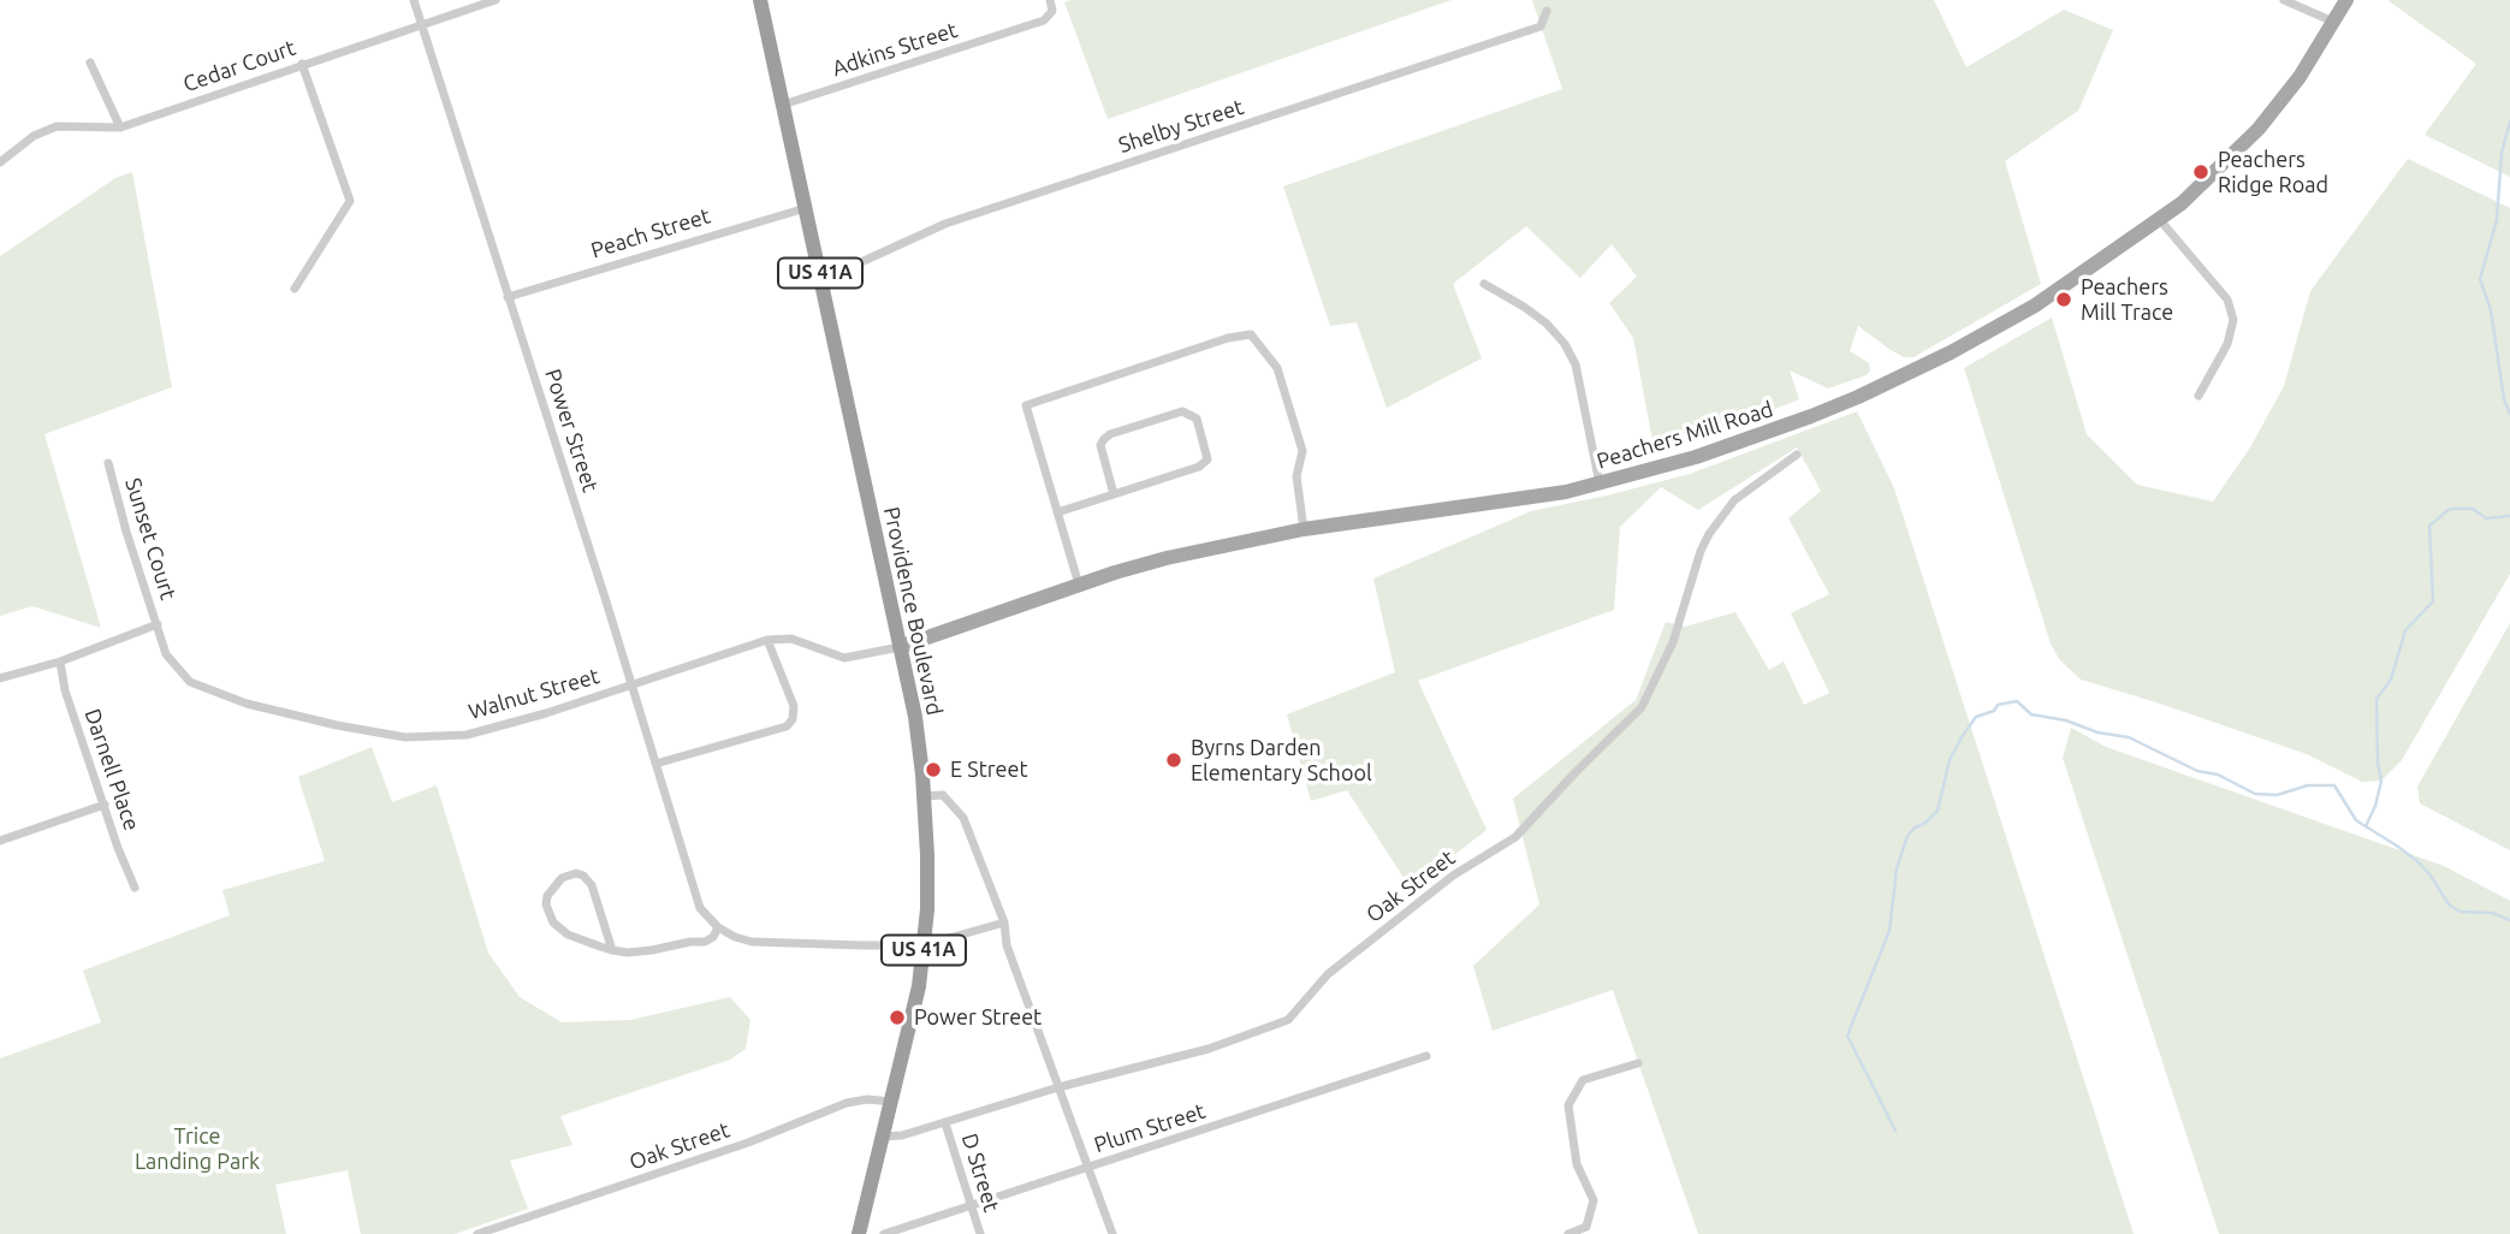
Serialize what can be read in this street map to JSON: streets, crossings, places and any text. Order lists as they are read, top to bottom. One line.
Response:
{"streets":{"highway":["US 41A","Providence Boulevard"],"main road":["Peachers Mill Road"],"street":["Adkins Street","Cedar Court","Shelby Street","Peach Street","Power Street","Sunset Court","Walnut Street","Darnell Place","Oak Street","Plum Street","D Street"]},"crossings":[["Adkins Street","Providence Boulevard"],["Cedar Court","Power Street"],["Shelby Street","Providence Boulevard"],["Peach Street","Power Street"],["Peach Street","Providence Boulevard"],["Power Street","Walnut Street"],["Peachers Mill Road","Providence Boulevard"],["Peachers Mill Road","Walnut Street"],["Sunset Court","Walnut Street"],["Providence Boulevard","Walnut Street"],["Providence Boulevard","Oak Street"],["Oak Street","D Street"],["Plum Street","D Street"]],"parks":["Trice Landing Park"],"places":["Peachers Ridge Road","Peachers Mill Trace","Byrns Darden Elementary School","E Street","Power Street"]}
